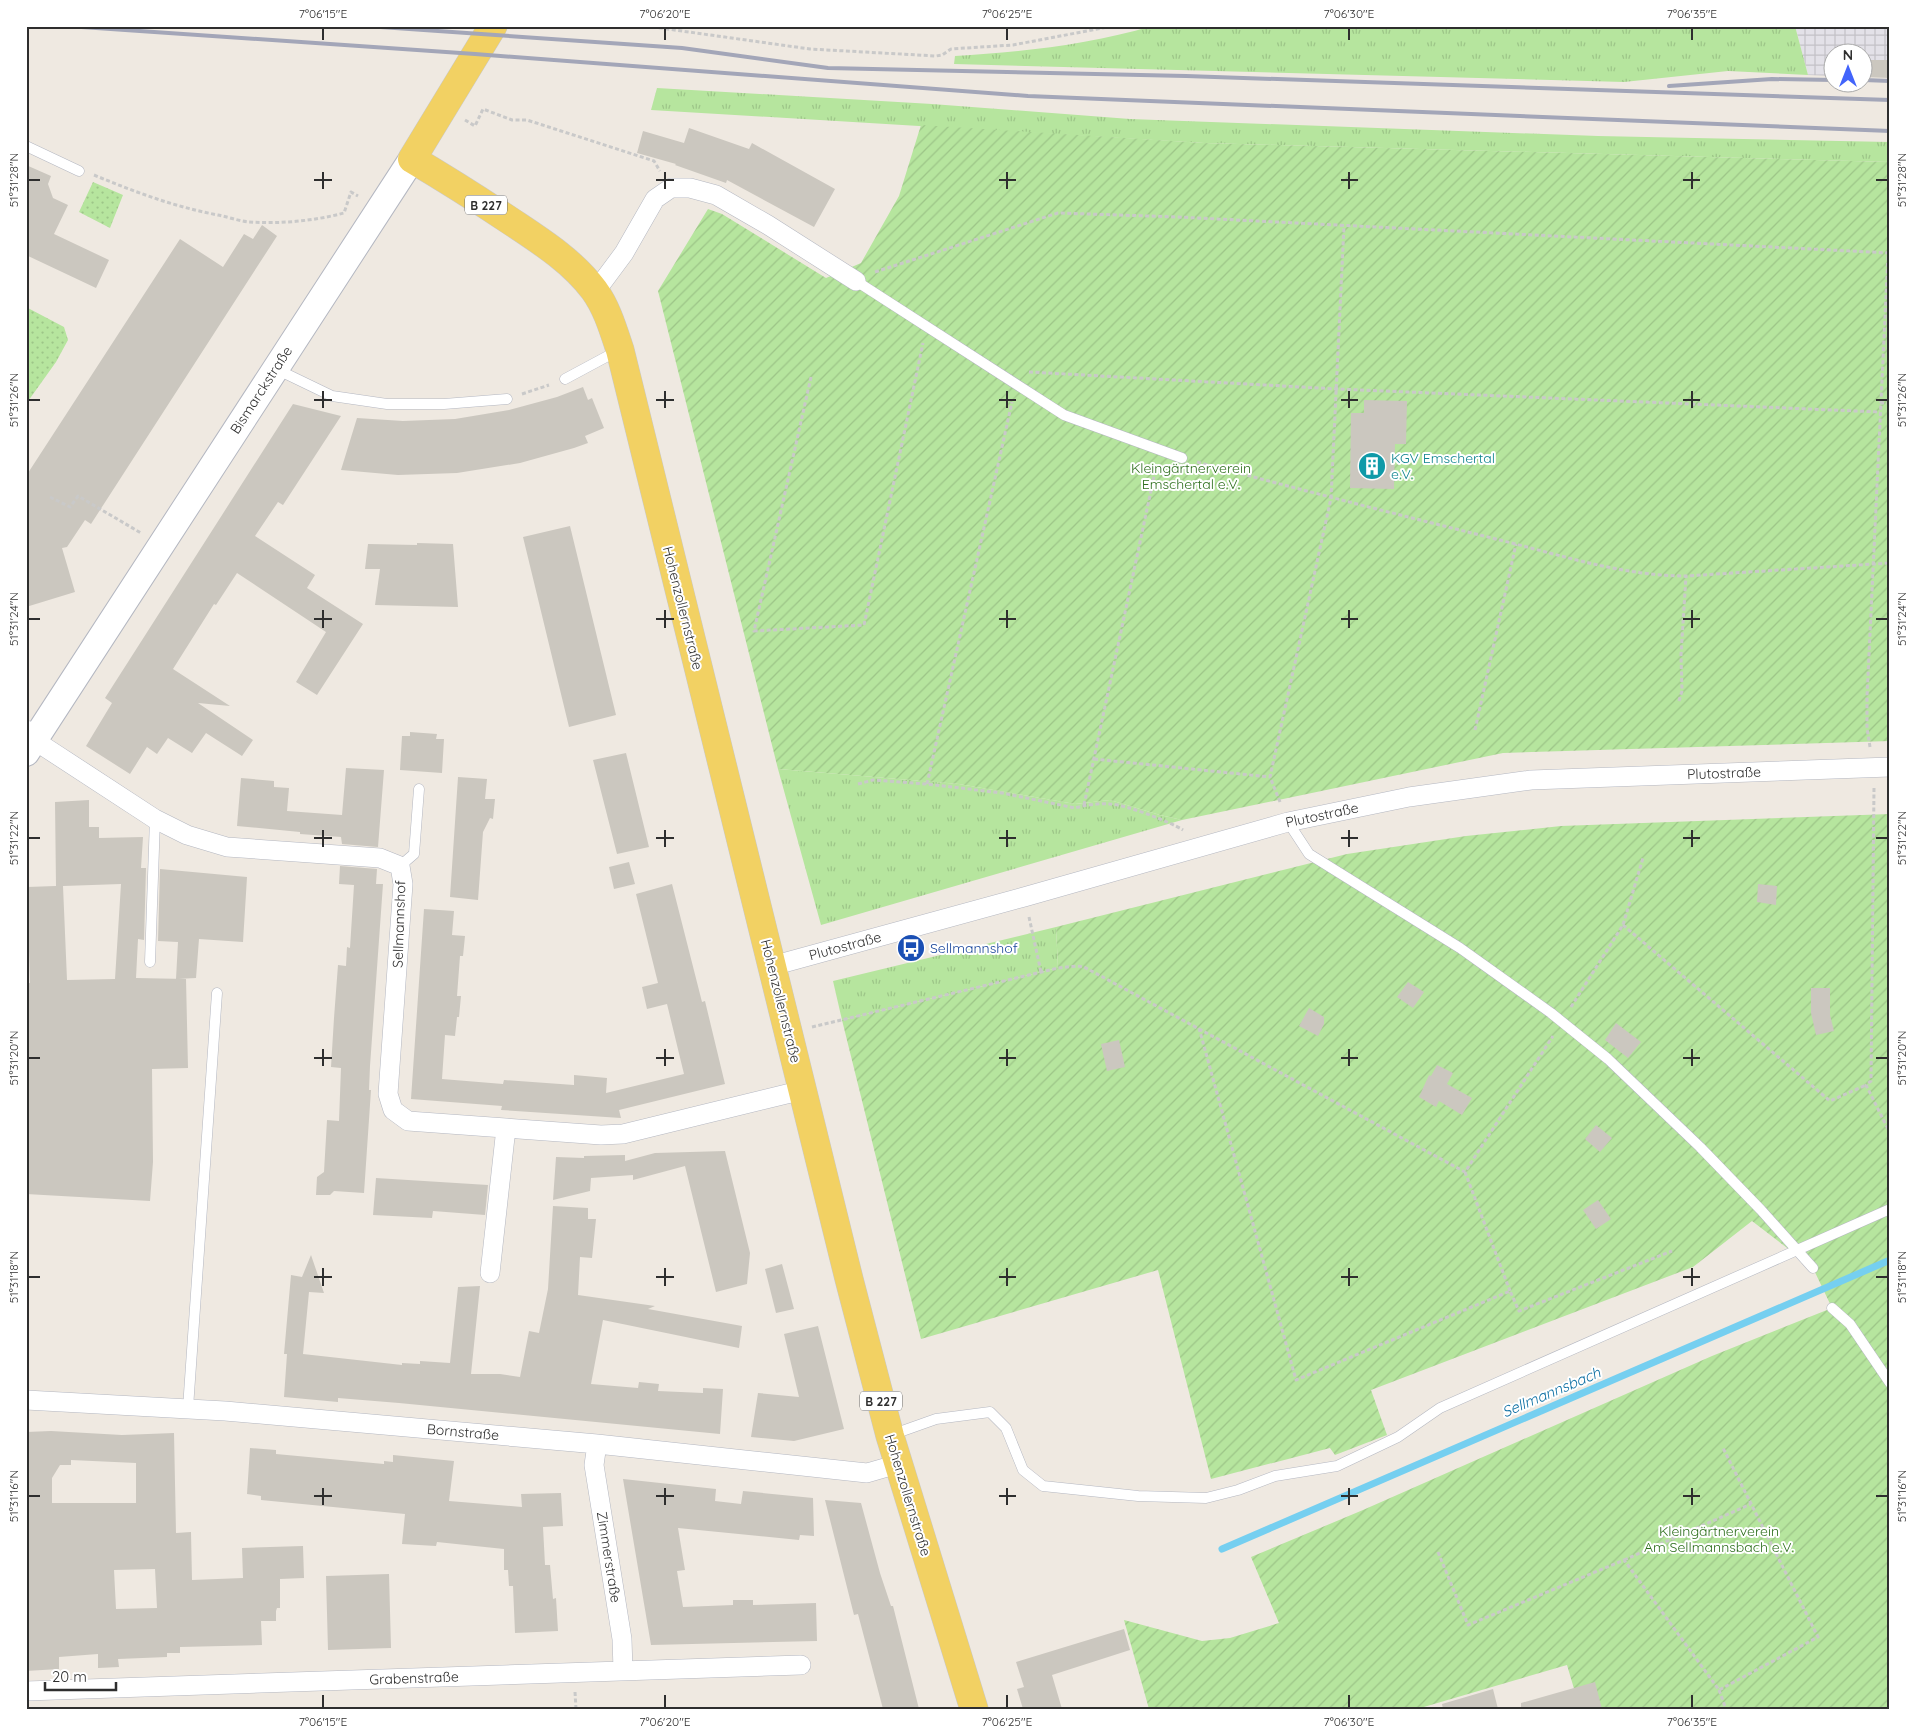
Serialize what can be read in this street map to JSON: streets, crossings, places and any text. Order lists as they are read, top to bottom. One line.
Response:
{"streets":{"main road":["B 227","Bismarckstraße","Hohenzollernstraße"],"street":["Plutostraße","Sellmannshof","Bornstraße","Zimmerstraße","Grabenstraße"]},"crossings":[["Bismarckstraße","Hohenzollernstraße"],["Bismarckstraße","Sellmannshof"],["Hohenzollernstraße","Plutostraße"],["Hohenzollernstraße","Sellmannshof"],["Hohenzollernstraße","Bornstraße"],["Bornstraße","Zimmerstraße"],["Zimmerstraße","Grabenstraße"]],"water":["Sellmannsbach"],"parks":["Kleingärtnerverein Emschertal e.V.","Kleingärtnerverein Am Sellmannsbach e.V."],"places":{"building":["KGV Emschertal e.V."],"bus stop":["Sellmannshof"]},"scale_bar":"20 m","north":"top","coordinates":["7°06'15\"E","7°06'20\"E","7°06'25\"E","7°06'30\"E","7°06'35\"E","51°31'28\"N","51°31'26\"N","51°31'24\"N","51°31'22\"N","51°31'20\"N","51°31'18\"N","51°31'16\"N"]}
